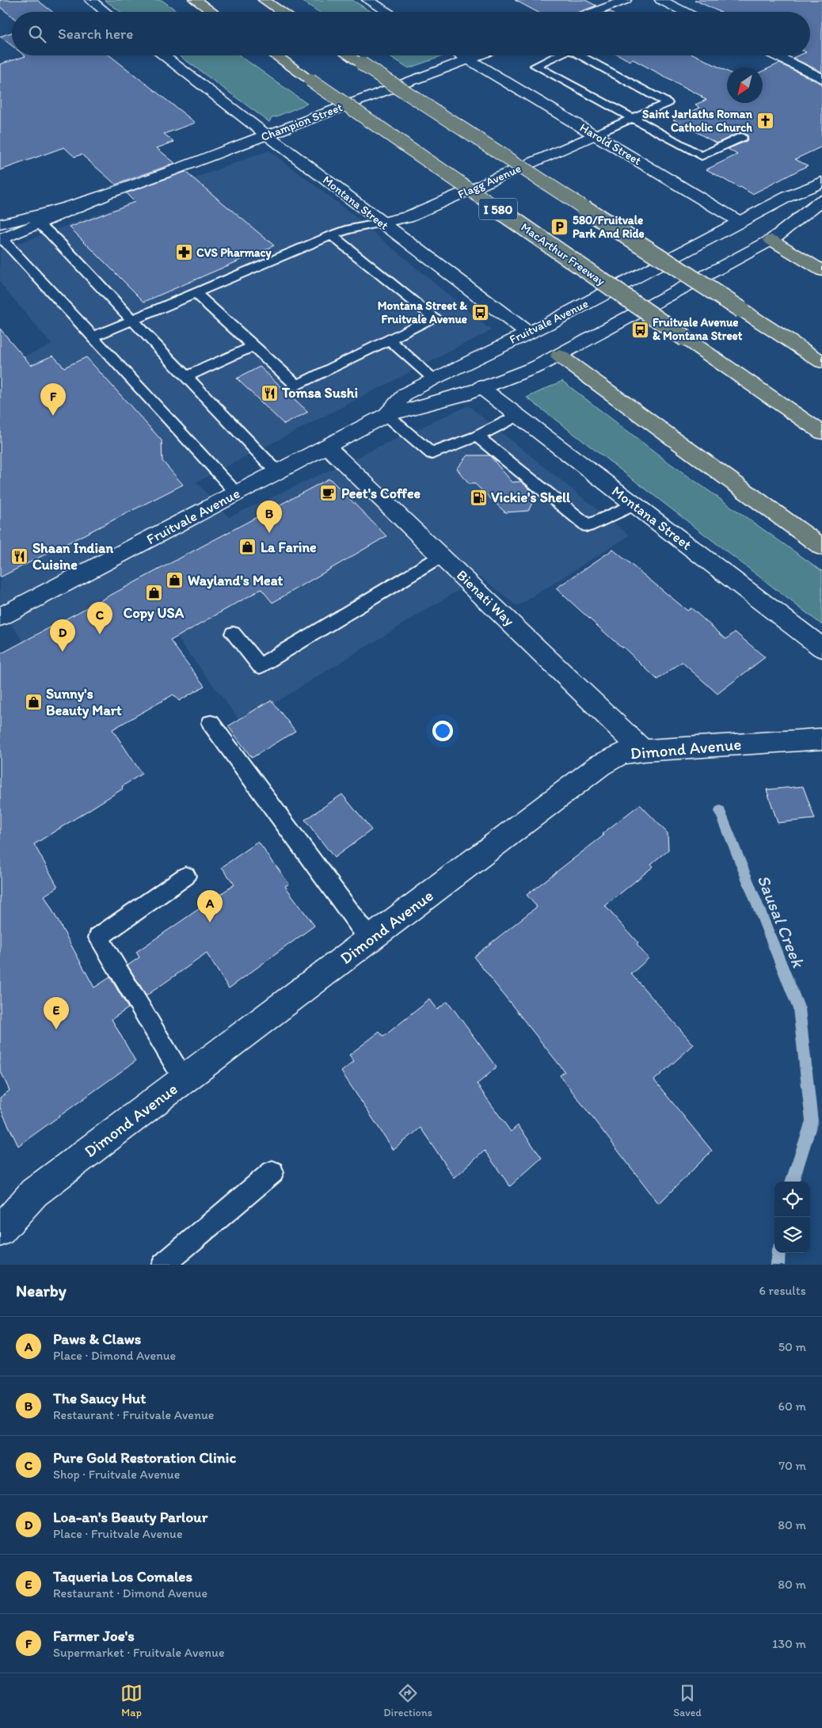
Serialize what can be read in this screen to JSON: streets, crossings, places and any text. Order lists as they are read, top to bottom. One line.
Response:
{"streets":{"highway":["I 580","MacArthur Freeway"],"street":["Champion Street","Harold Street","Flagg Avenue","Montana Street","Fruitvale Avenue","Bienati Way","Dimond Avenue"]},"crossings":[["Champion Street","Harold Street"],["Champion Street","Montana Street"],["Harold Street","Flagg Avenue"],["Harold Street","Fruitvale Avenue"],["Flagg Avenue","Montana Street"],["Montana Street","Fruitvale Avenue"],["Fruitvale Avenue","Bienati Way"],["Bienati Way","Dimond Avenue"]],"water":["Sausal Creek"],"places":{"church":["Saint Jarlaths Roman Catholic Church"],"parking":["580/Fruitvale Park And Ride"],"pharmacy":["CVS Pharmacy"],"bus stop":["Montana Street & Fruitvale Avenue","Fruitvale Avenue & Montana Street"],"restaurant":["Tomsa Sushi","Shaan Indian Cuisine"],"cafe":["Peet's Coffee"],"fuel station":["Vickie's Shell"],"shop":["La Farine","Wayland's Meat","Copy USA","Sunny's Beauty Mart"]},"north":"bottom left","page":{"search":"Search here","pins":["F","B","C","D","A","E"],"heading":["Nearby","6 results"],"list":[{"mark":"A","name":"Paws & Claws","note":"Place · Dimond Avenue","value":"50 m"},{"mark":"B","name":"The Saucy Hut","note":"Restaurant · Fruitvale Avenue","value":"60 m"},{"mark":"C","name":"Pure Gold Restoration Clinic","note":"Shop · Fruitvale Avenue","value":"70 m"},{"mark":"D","name":"Loa-an's Beauty Parlour","note":"Place · Fruitvale Avenue","value":"80 m"},{"mark":"E","name":"Taqueria Los Comales","note":"Restaurant · Dimond Avenue","value":"80 m"},{"mark":"F","name":"Farmer Joe's","note":"Supermarket · Fruitvale Avenue","value":"130 m"}],"nav":["Map","Directions","Saved"]}}
